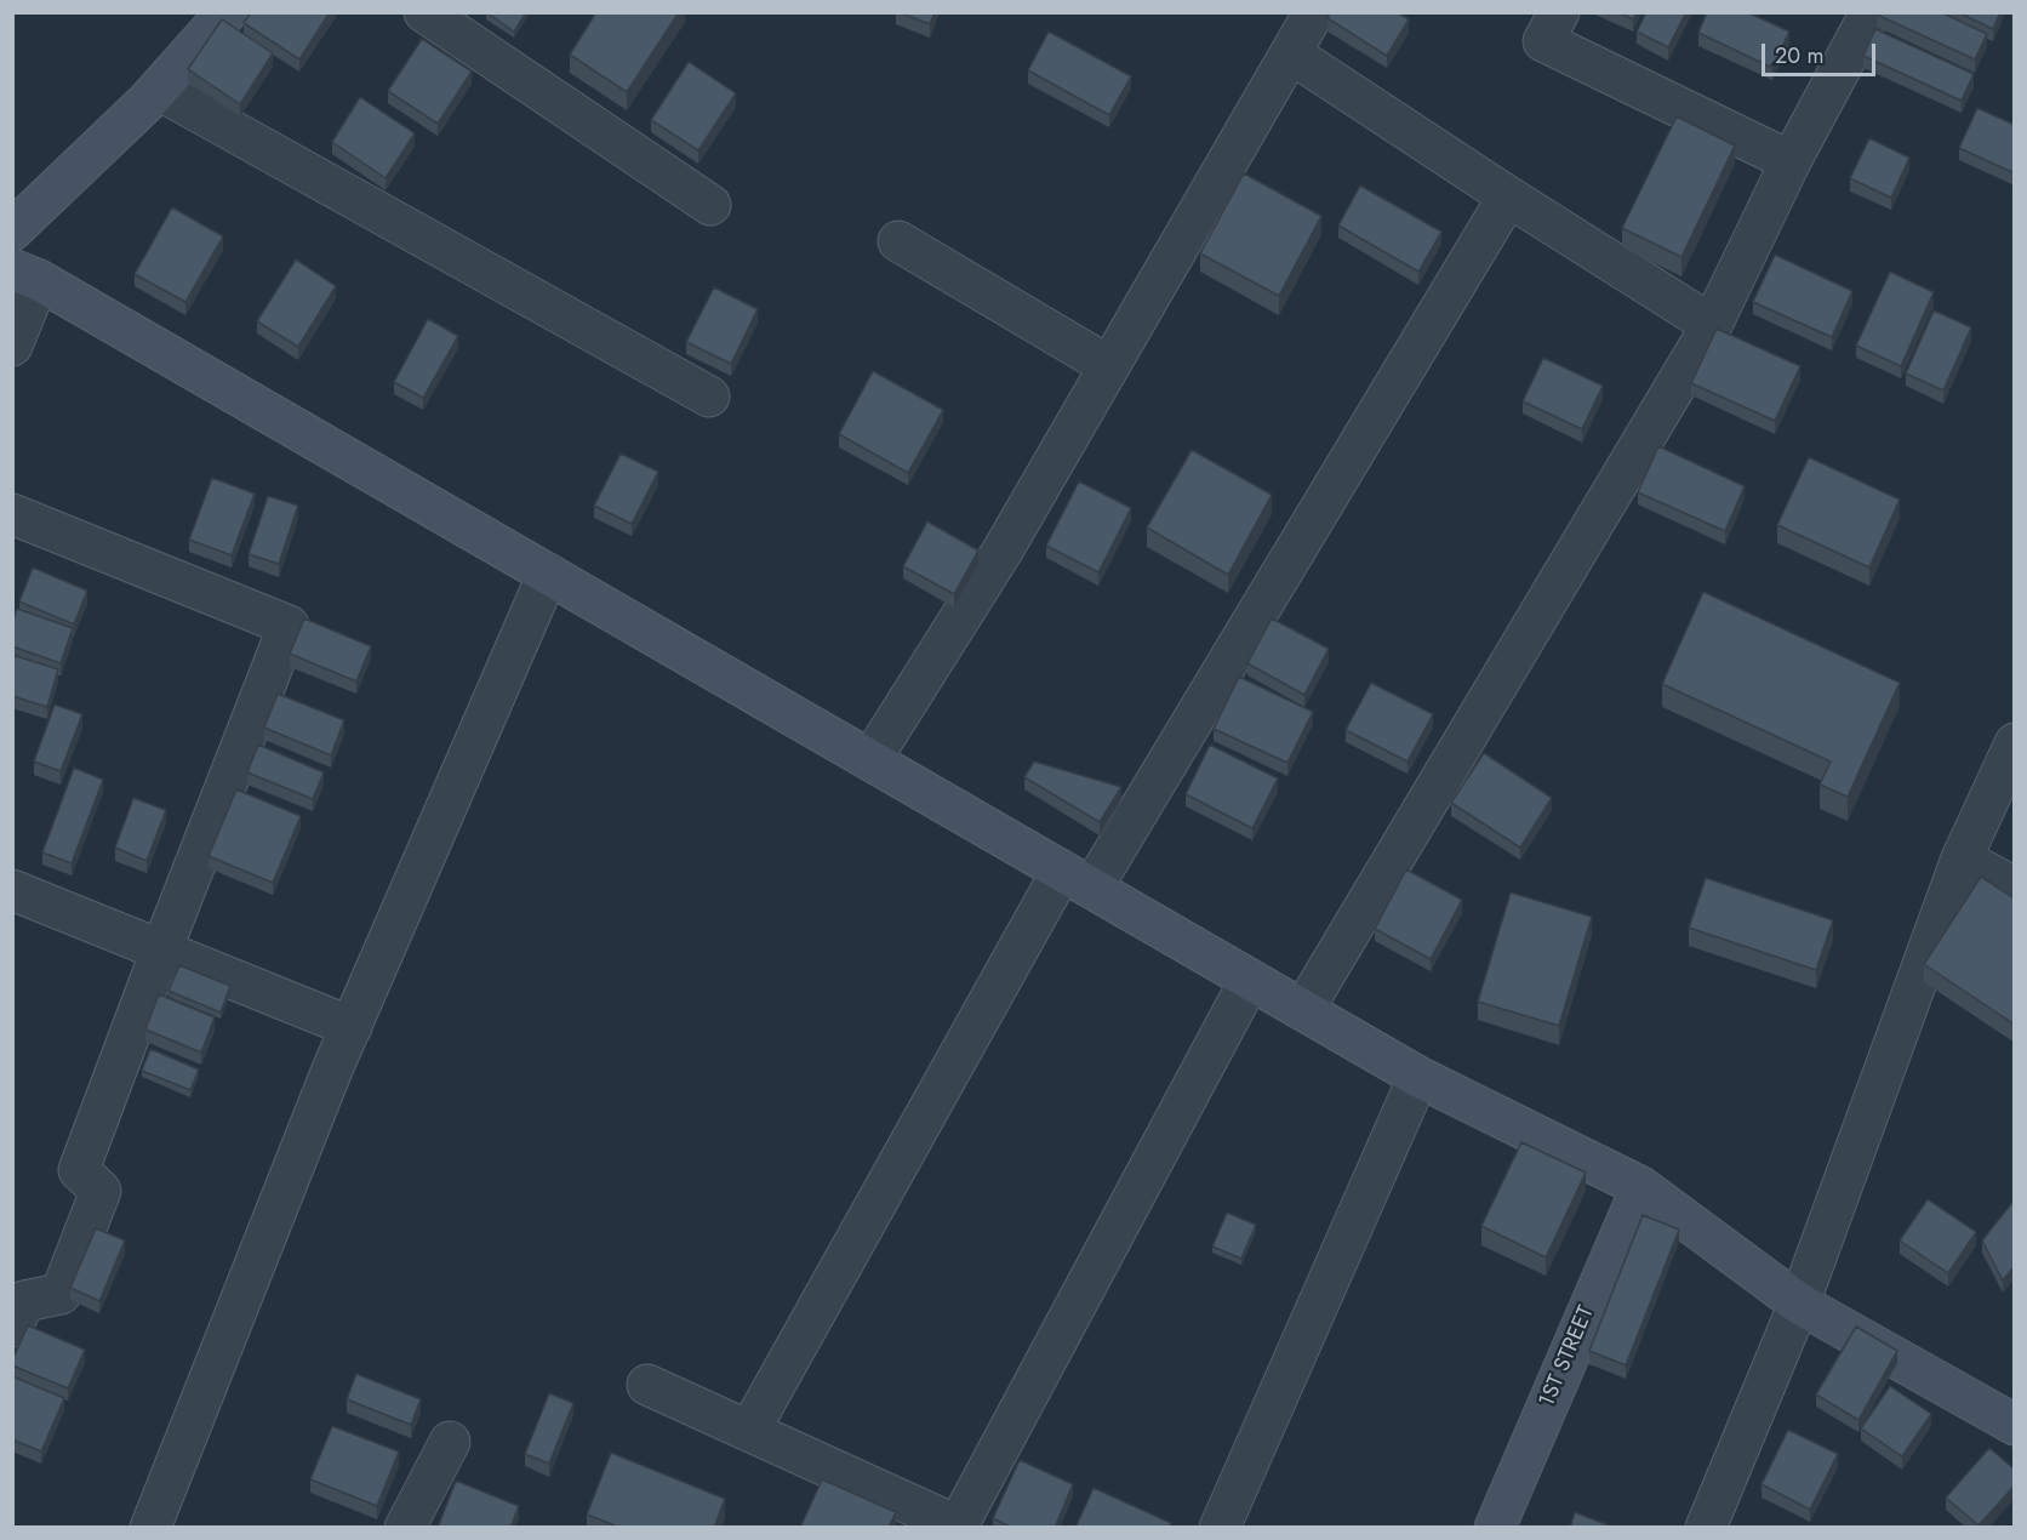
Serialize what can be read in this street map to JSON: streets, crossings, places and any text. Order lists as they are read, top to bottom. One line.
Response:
{"streets":{"street":["1ST STREET"]},"scale_bar":"20 m"}
